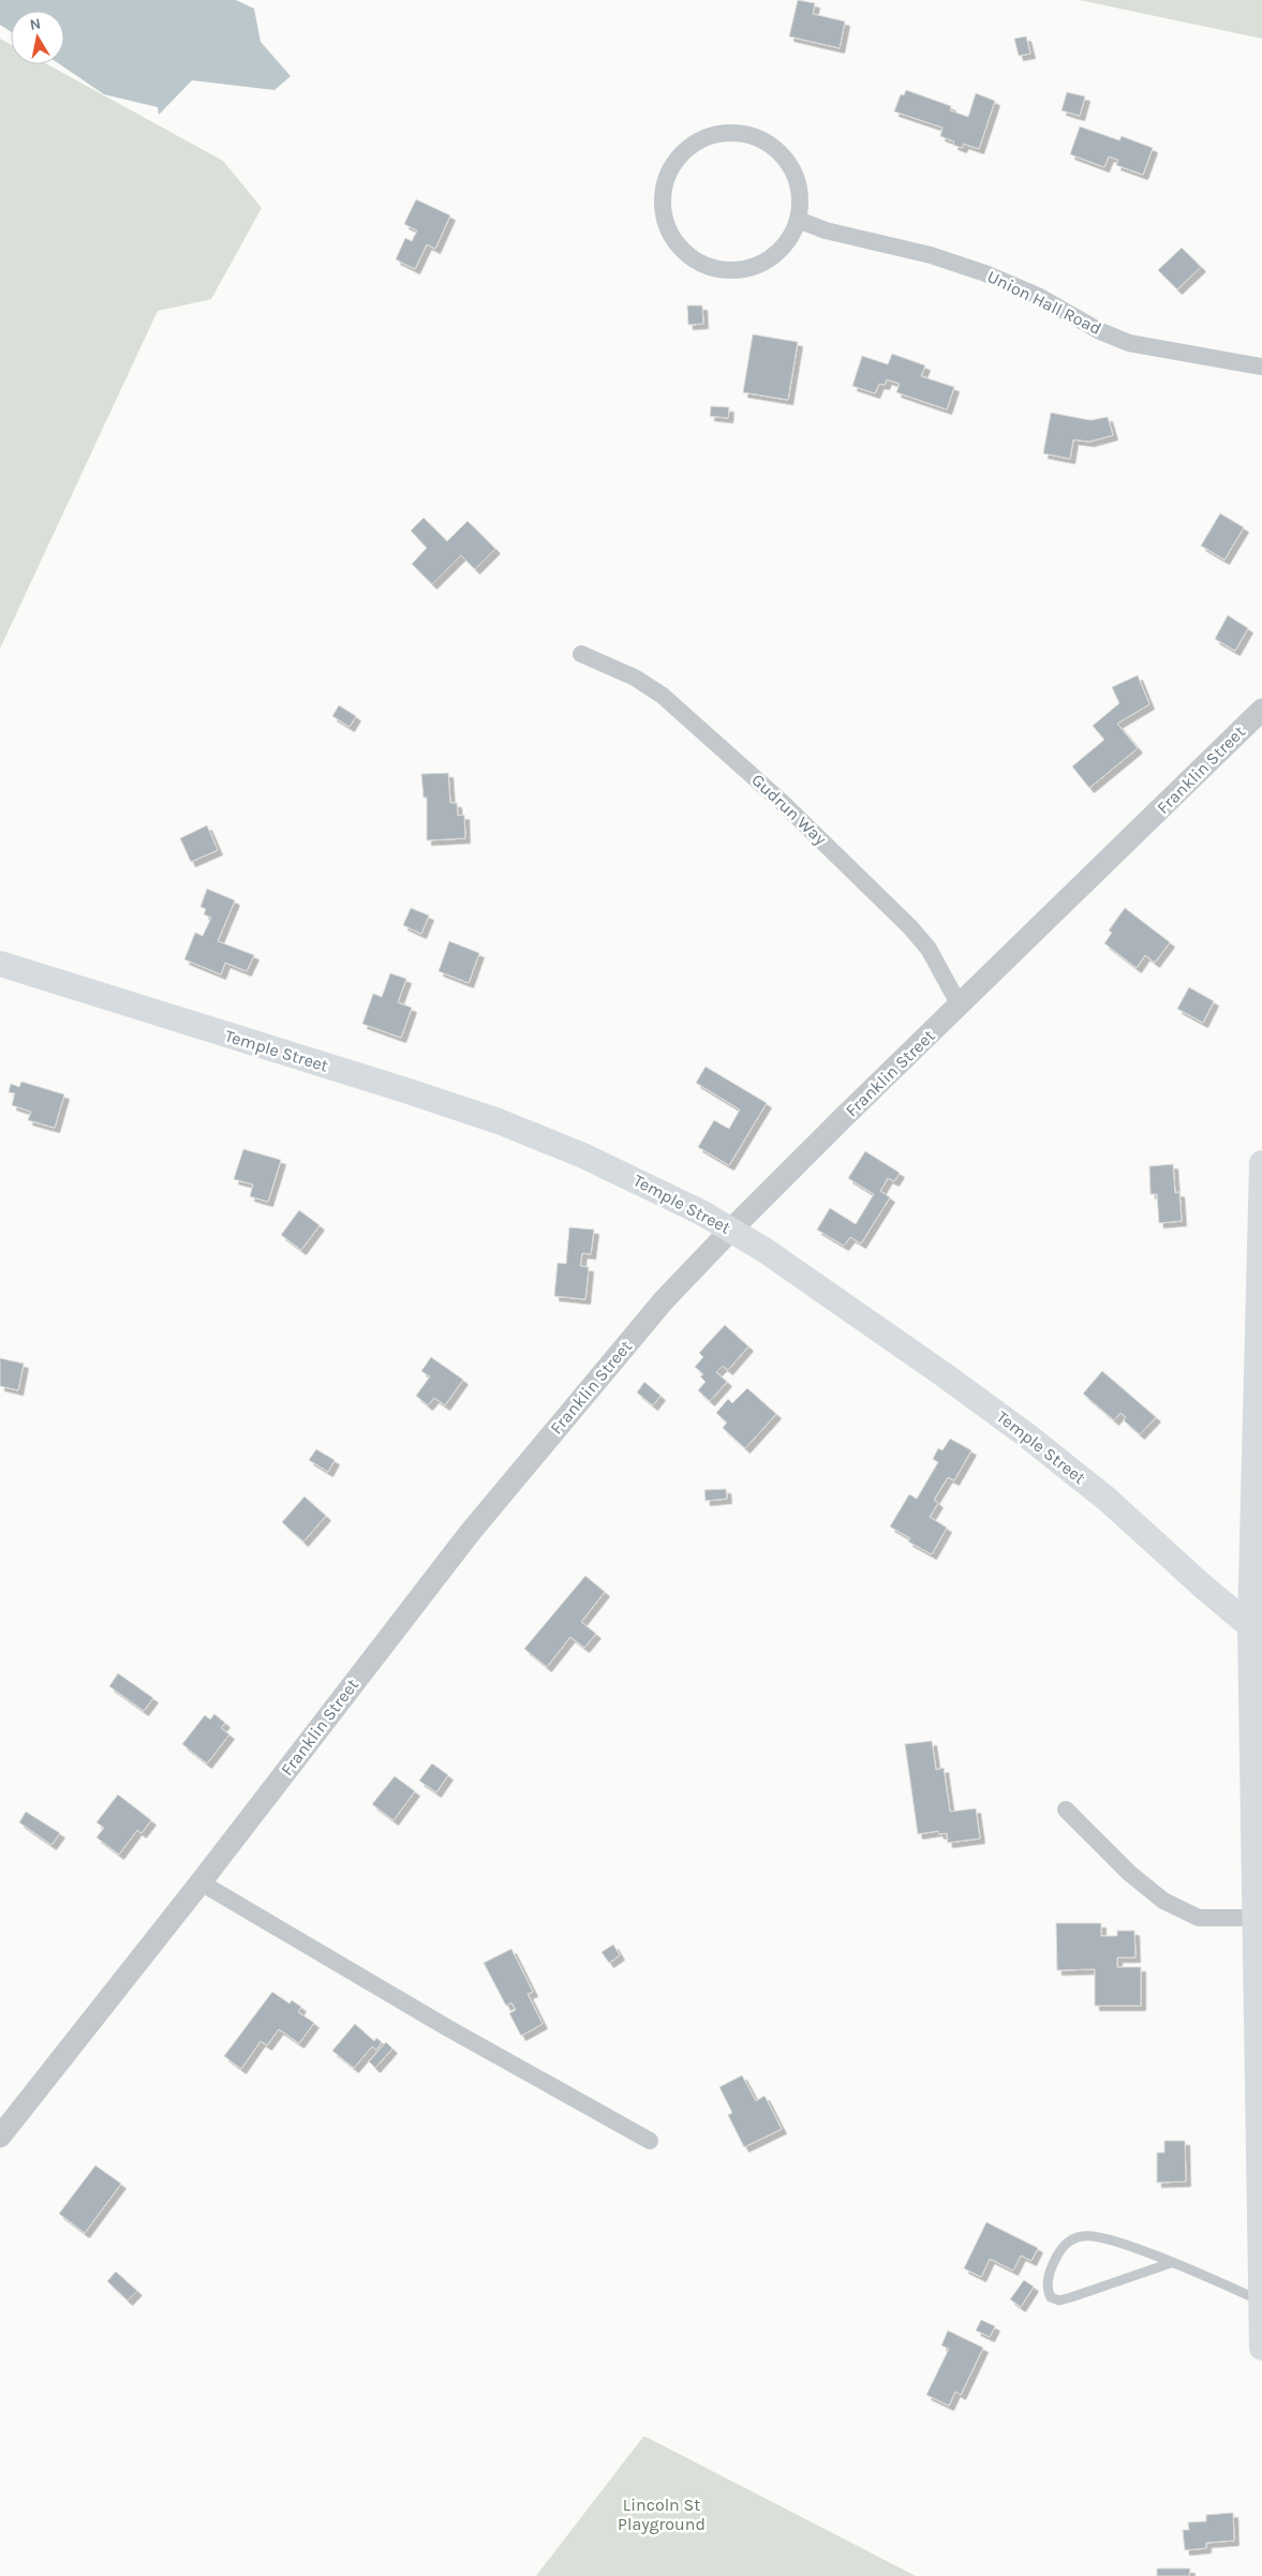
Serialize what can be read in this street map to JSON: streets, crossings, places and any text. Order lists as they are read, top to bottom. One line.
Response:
{"streets":{"main road":["Temple Street"],"street":["Union Hall Road","Franklin Street","Gudrun Way"]},"crossings":[["Franklin Street","Gudrun Way"],["Franklin Street","Temple Street"]],"parks":["Lincoln St Playground"],"north":"top"}
